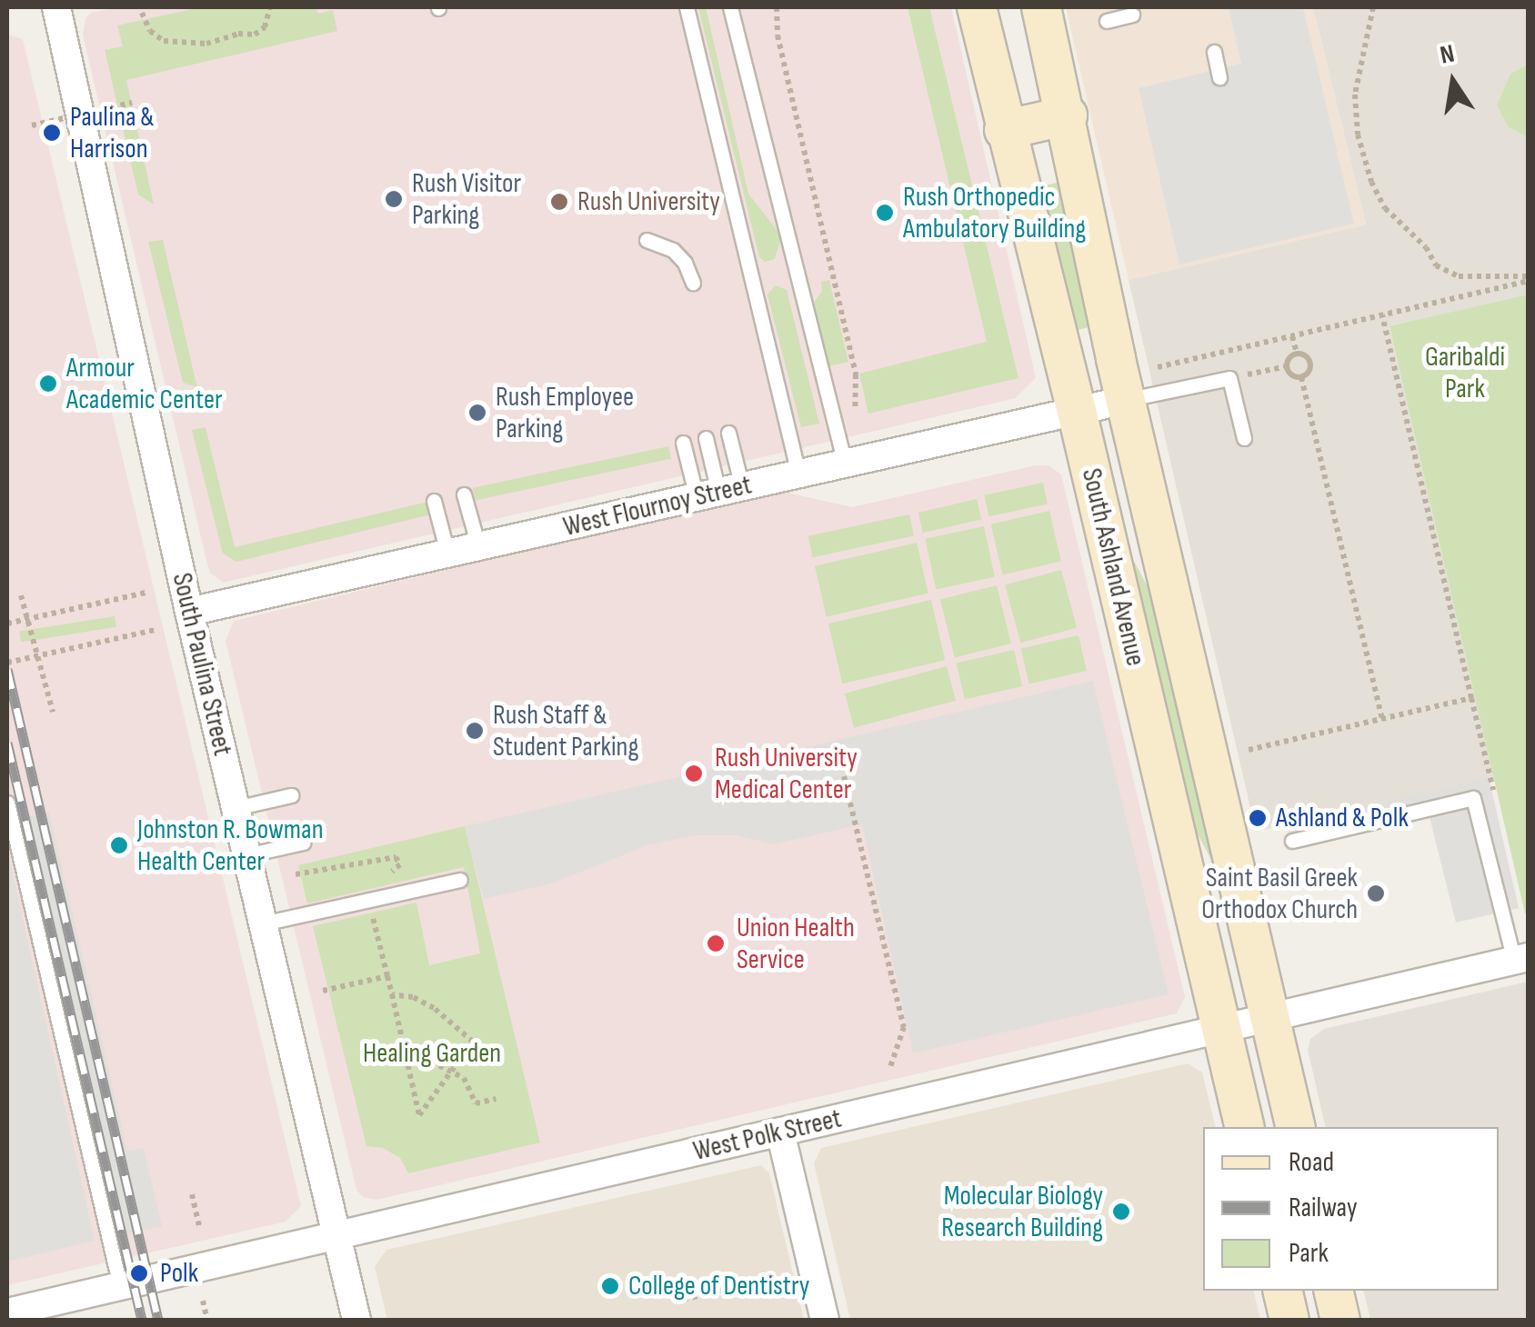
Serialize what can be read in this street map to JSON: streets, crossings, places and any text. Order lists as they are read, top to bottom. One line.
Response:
{"streets":{"main road":["South Ashland Avenue"],"street":["West Flournoy Street","South Paulina Street","West Polk Street"]},"crossings":[["West Flournoy Street","South Ashland Avenue"],["West Flournoy Street","South Paulina Street"],["South Ashland Avenue","West Polk Street"],["South Paulina Street","West Polk Street"]],"parks":["Garibaldi Park","Healing Garden"],"places":["Paulina & Harrison","Rush Visitor Parking","Rush University","Rush Orthopedic Ambulatory Building","Armour Academic Center","Rush Employee Parking","Rush Staff & Student Parking","Rush University Medical Center","Ashland & Polk","Johnston R. Bowman Health Center","Saint Basil Greek Orthodox Church","Union Health Service","Molecular Biology Research Building","Polk","College of Dentistry"],"legend":["Road","Railway","Park"],"north":"top"}
